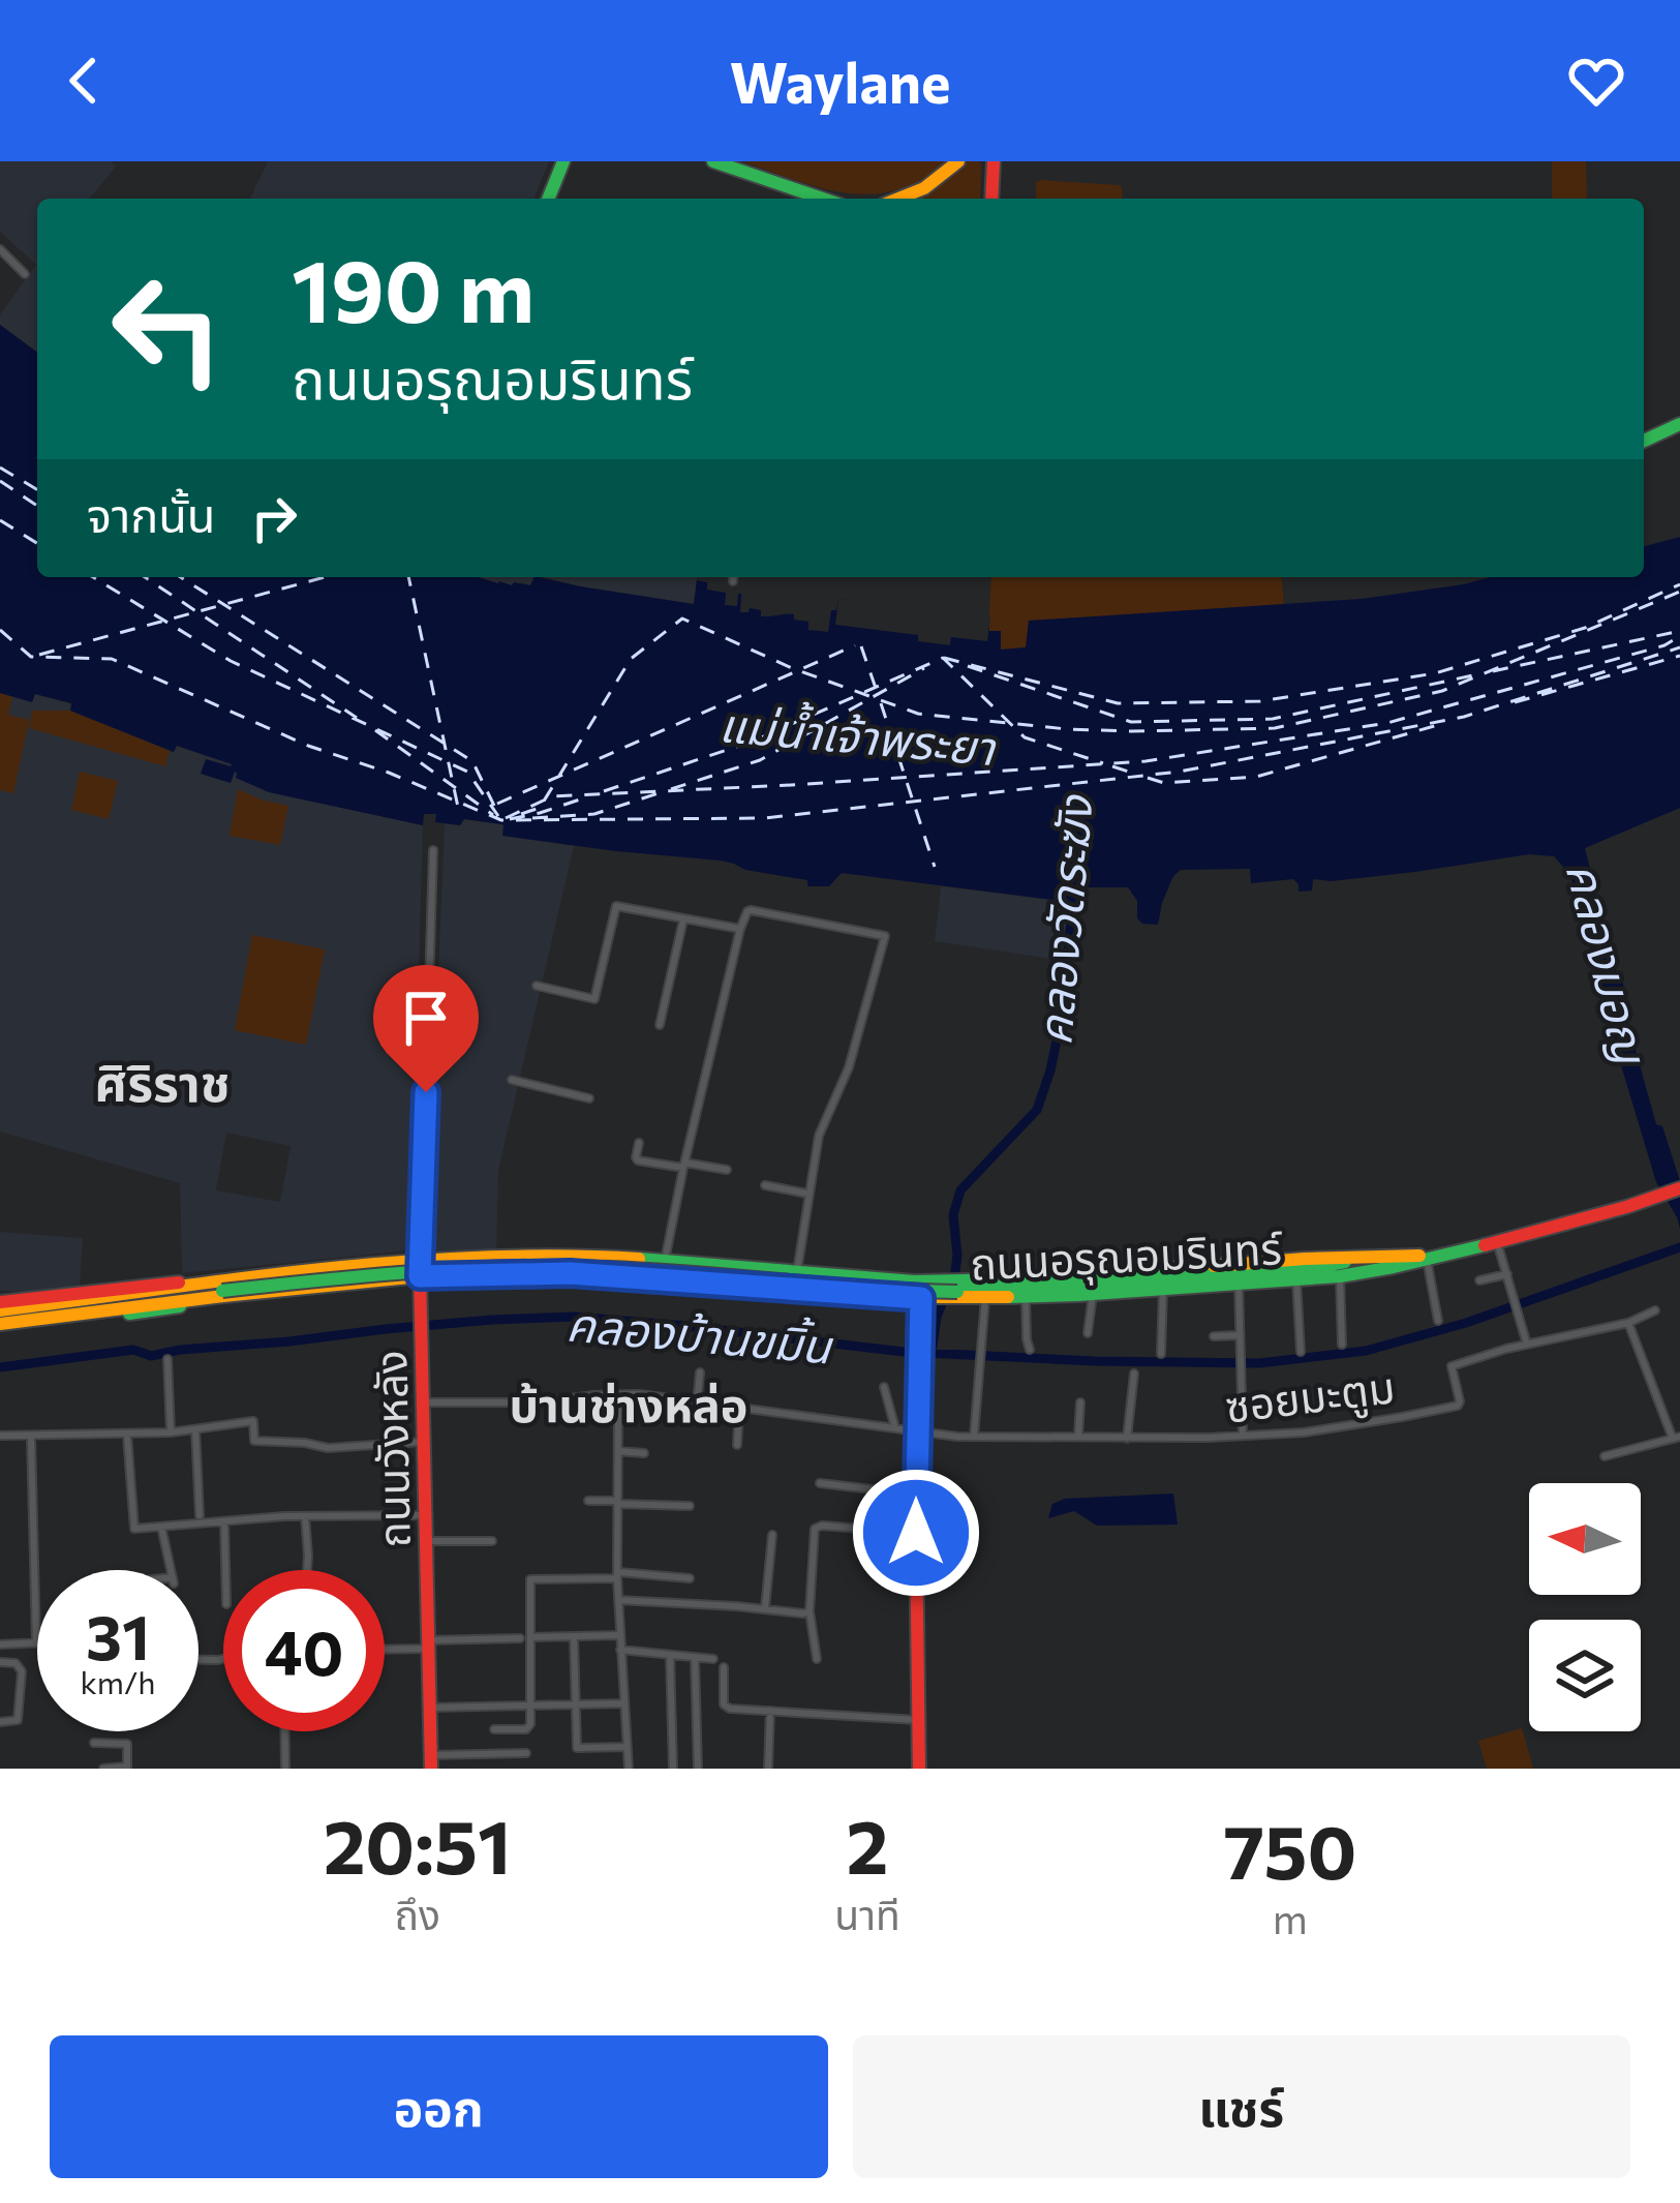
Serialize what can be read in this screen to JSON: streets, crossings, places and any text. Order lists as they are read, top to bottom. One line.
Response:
{"streets":{"main road":["ถนนอรุณอมรินทร์","ถนนวังหลัง"],"street":["ซอยมะตูม"]},"crossings":[["ถนนอรุณอมรินทร์","ถนนวังหลัง"],["ซอยมะตูม","ถนนวังหลัง"]],"districts":["ศิริราช","บ้านช่างหล่อ"],"water":["แม่น้ำเจ้าพระยา","คลองวัดระฆัง","คลองมอญ","คลองบ้านขมิ้น"],"north":"left","page":{"header":"Waylane","turn":["190 m","ถนนอรุณอมรินทร์"],"then":"จากนั้น","speed":"31 km/h","limit":"40","eta":["20:51","ถึง","2","นาที","750","m"],"buttons":["ออก","แชร์"]}}
